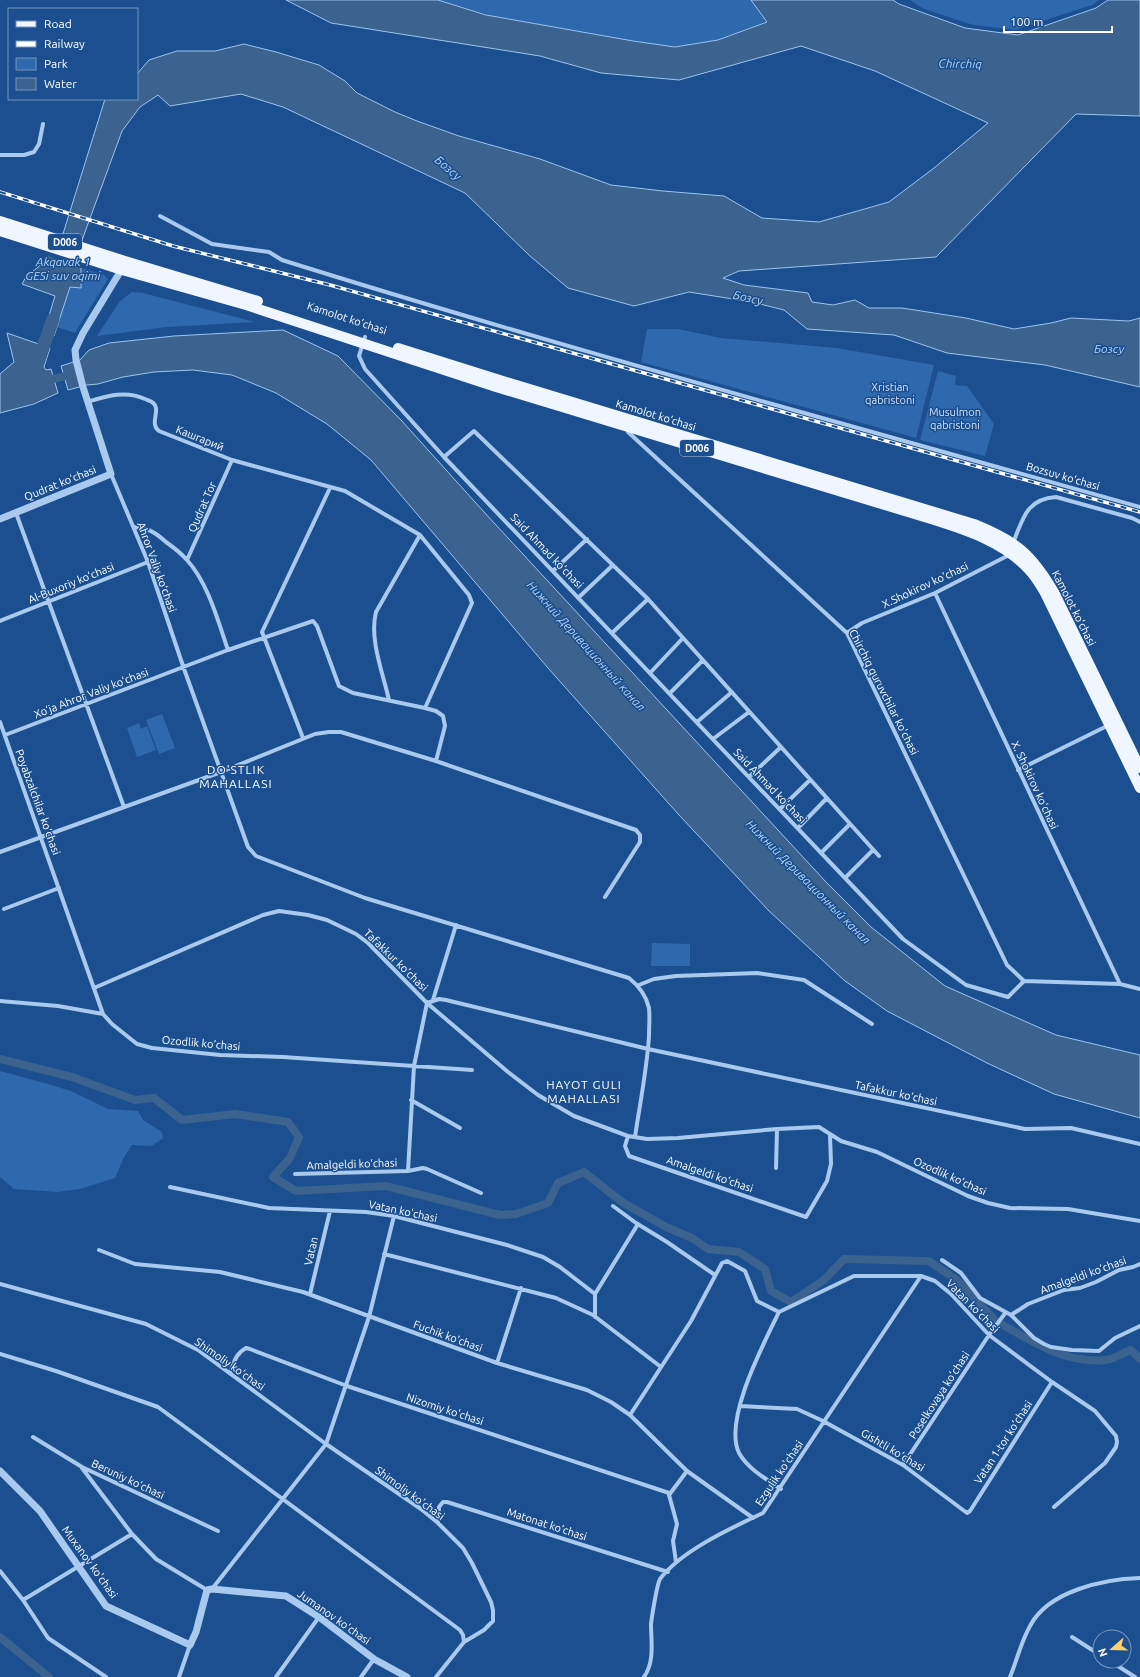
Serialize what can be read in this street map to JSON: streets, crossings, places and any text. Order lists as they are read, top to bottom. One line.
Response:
{"streets":{"main road":["D006","Kamolot ko‘chasi"],"street":["Кашгарий","Bozsuv ko‘chasi","Qudrat ko‘chasi","Qudrat Tor","Said Ahmad ko‘chasi","Ahror Valiy koʻchasi","Al-Buxoriy ko‘chasi","X.Shokirov ko‘chasi","Chirchiq quruvchilar ko'chasi","Xo‘ja Ahror Valiy ko‘chasi","X. Shokirov ko‘chasi","Poyabzalchilar ko‘chasi","Tafakkur ko‘chasi","Ozodlik ko‘chasi","Amalgeldi ko‘chasi","Vatan ko'chasi","Vatan","Fuchik ko'chasi","Shimoliy ko‘chasi","Poselkovaya ko‘chasi","Nizomiy ko'chasi","Vatan 1-tor ko‘chasi","Gishtli ko‘chasi","Ezgulik ko'chasi","Beruniy ko‘chasi","Shimoliy ko'chasi","Matonat ko‘chasi","Muxanov ko'chasi","Jumanov ko‘chasi"]},"crossings":[["D006","Kamolot ko‘chasi"],["D006","Said Ahmad ko‘chasi"],["D006","X.Shokirov ko‘chasi"],["D006","Chirchiq quruvchilar ko'chasi"],["Kamolot ko‘chasi","Qudrat ko‘chasi"],["Kamolot ko‘chasi","Said Ahmad ko‘chasi"],["Кашгарий","Qudrat ko‘chasi"],["Кашгарий","Qudrat Tor"],["Qudrat ko‘chasi","Ahror Valiy koʻchasi"],["Said Ahmad ko‘chasi","Chirchiq quruvchilar ko'chasi"],["Ahror Valiy koʻchasi","Al-Buxoriy ko‘chasi"],["Ahror Valiy koʻchasi","Xo‘ja Ahror Valiy ko‘chasi"],["X.Shokirov ko‘chasi","Chirchiq quruvchilar ko'chasi"],["X.Shokirov ko‘chasi","X. Shokirov ko‘chasi"],["Xo‘ja Ahror Valiy ko‘chasi","Poyabzalchilar ko‘chasi"],["Poyabzalchilar ko‘chasi","Tafakkur ko‘chasi"],["Poyabzalchilar ko‘chasi","Ozodlik ko‘chasi"],["Tafakkur ko‘chasi","Ozodlik ko‘chasi"],["Ozodlik ko‘chasi","Amalgeldi ko‘chasi"],["Vatan ko'chasi","Vatan"],["Vatan ko'chasi","Poselkovaya ko‘chasi"],["Vatan ko'chasi","Vatan 1-tor ko‘chasi"],["Vatan ko'chasi","Ezgulik ko'chasi"],["Vatan","Fuchik ko'chasi"],["Fuchik ko'chasi","Ezgulik ko'chasi"],["Shimoliy ko‘chasi","Nizomiy ko'chasi"],["Shimoliy ko‘chasi","Shimoliy ko'chasi"],["Poselkovaya ko‘chasi","Gishtli ko‘chasi"],["Vatan 1-tor ko‘chasi","Gishtli ko‘chasi"],["Gishtli ko‘chasi","Ezgulik ko'chasi"],["Ezgulik ko'chasi","Matonat ko‘chasi"],["Beruniy ko‘chasi","Jumanov ko‘chasi"],["Shimoliy ko'chasi","Matonat ko‘chasi"]],"districts":["DO'STLIK MAHALLASI","HAYOT GULI MAHALLASI"],"water":["Chirchiq","Бозсу","Akqavak 1 GESi suv oqimi","Нижний Деривационный канал"],"parks":["Xristian qabristoni","Musulmon qabristoni"],"legend":["Road","Railway","Park","Water"],"scale_bar":"100 m","north":"left"}
